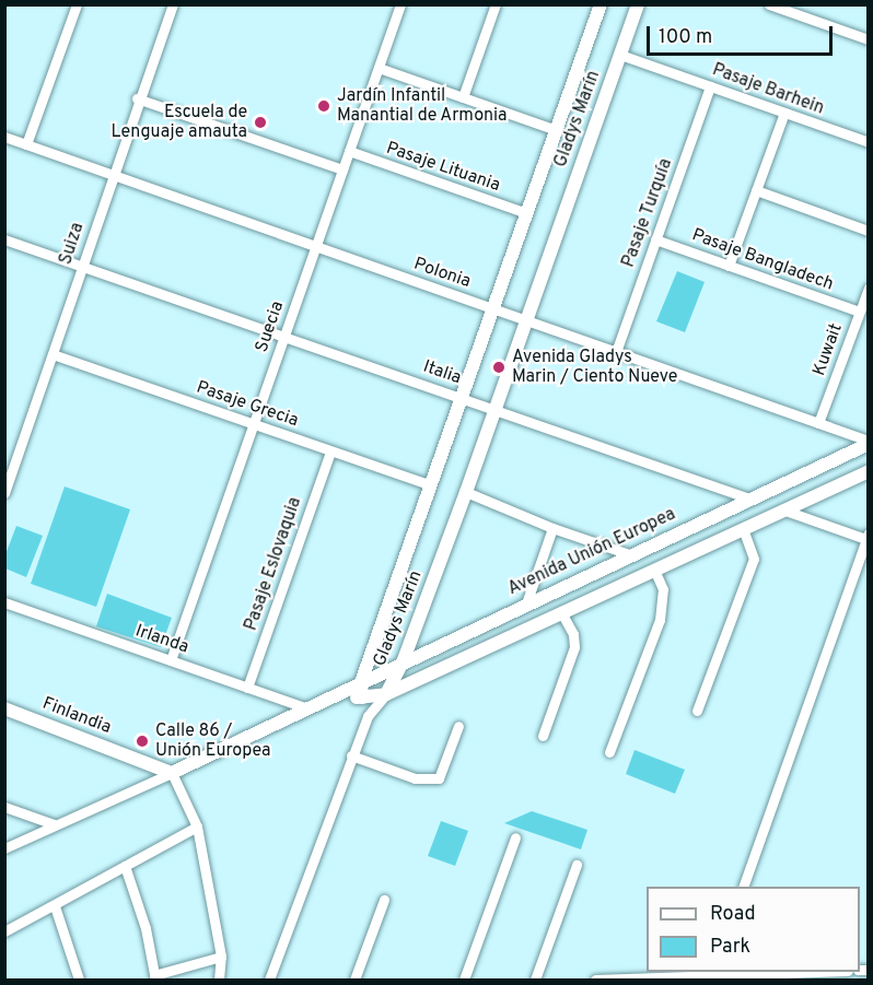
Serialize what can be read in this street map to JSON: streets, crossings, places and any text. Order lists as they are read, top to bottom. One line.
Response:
{"streets":{"street":["Pasaje Barhein","Gladys Marín","Pasaje Lituania","Pasaje Turquía","Suiza","Pasaje Bangladech","Polonia","Suecia","Kuwait","Italia","Pasaje Grecia","Avenida Unión Europea","Pasaje Eslovaquia","Irlanda","Finlandia"]},"crossings":[["Pasaje Barhein","Gladys Marín"],["Pasaje Barhein","Pasaje Turquía"],["Gladys Marín","Pasaje Lituania"],["Gladys Marín","Polonia"],["Gladys Marín","Italia"],["Gladys Marín","Pasaje Grecia"],["Gladys Marín","Avenida Unión Europea"],["Pasaje Lituania","Suecia"],["Pasaje Turquía","Pasaje Bangladech"],["Pasaje Turquía","Polonia"],["Suiza","Polonia"],["Suiza","Italia"],["Suiza","Pasaje Grecia"],["Pasaje Bangladech","Kuwait"],["Polonia","Suecia"],["Polonia","Kuwait"],["Polonia","Avenida Unión Europea"],["Suecia","Italia"],["Suecia","Pasaje Grecia"],["Suecia","Irlanda"],["Italia","Avenida Unión Europea"],["Pasaje Grecia","Pasaje Eslovaquia"],["Avenida Unión Europea","Irlanda"],["Avenida Unión Europea","Finlandia"],["Pasaje Eslovaquia","Irlanda"]],"places":["Jardín Infantil Manantial de Armonia","Escuela de Lenguaje amauta","Avenida Gladys Marin / Ciento Nueve","Calle 86 / Unión Europea"],"legend":["Road","Park"],"scale_bar":"100 m"}
